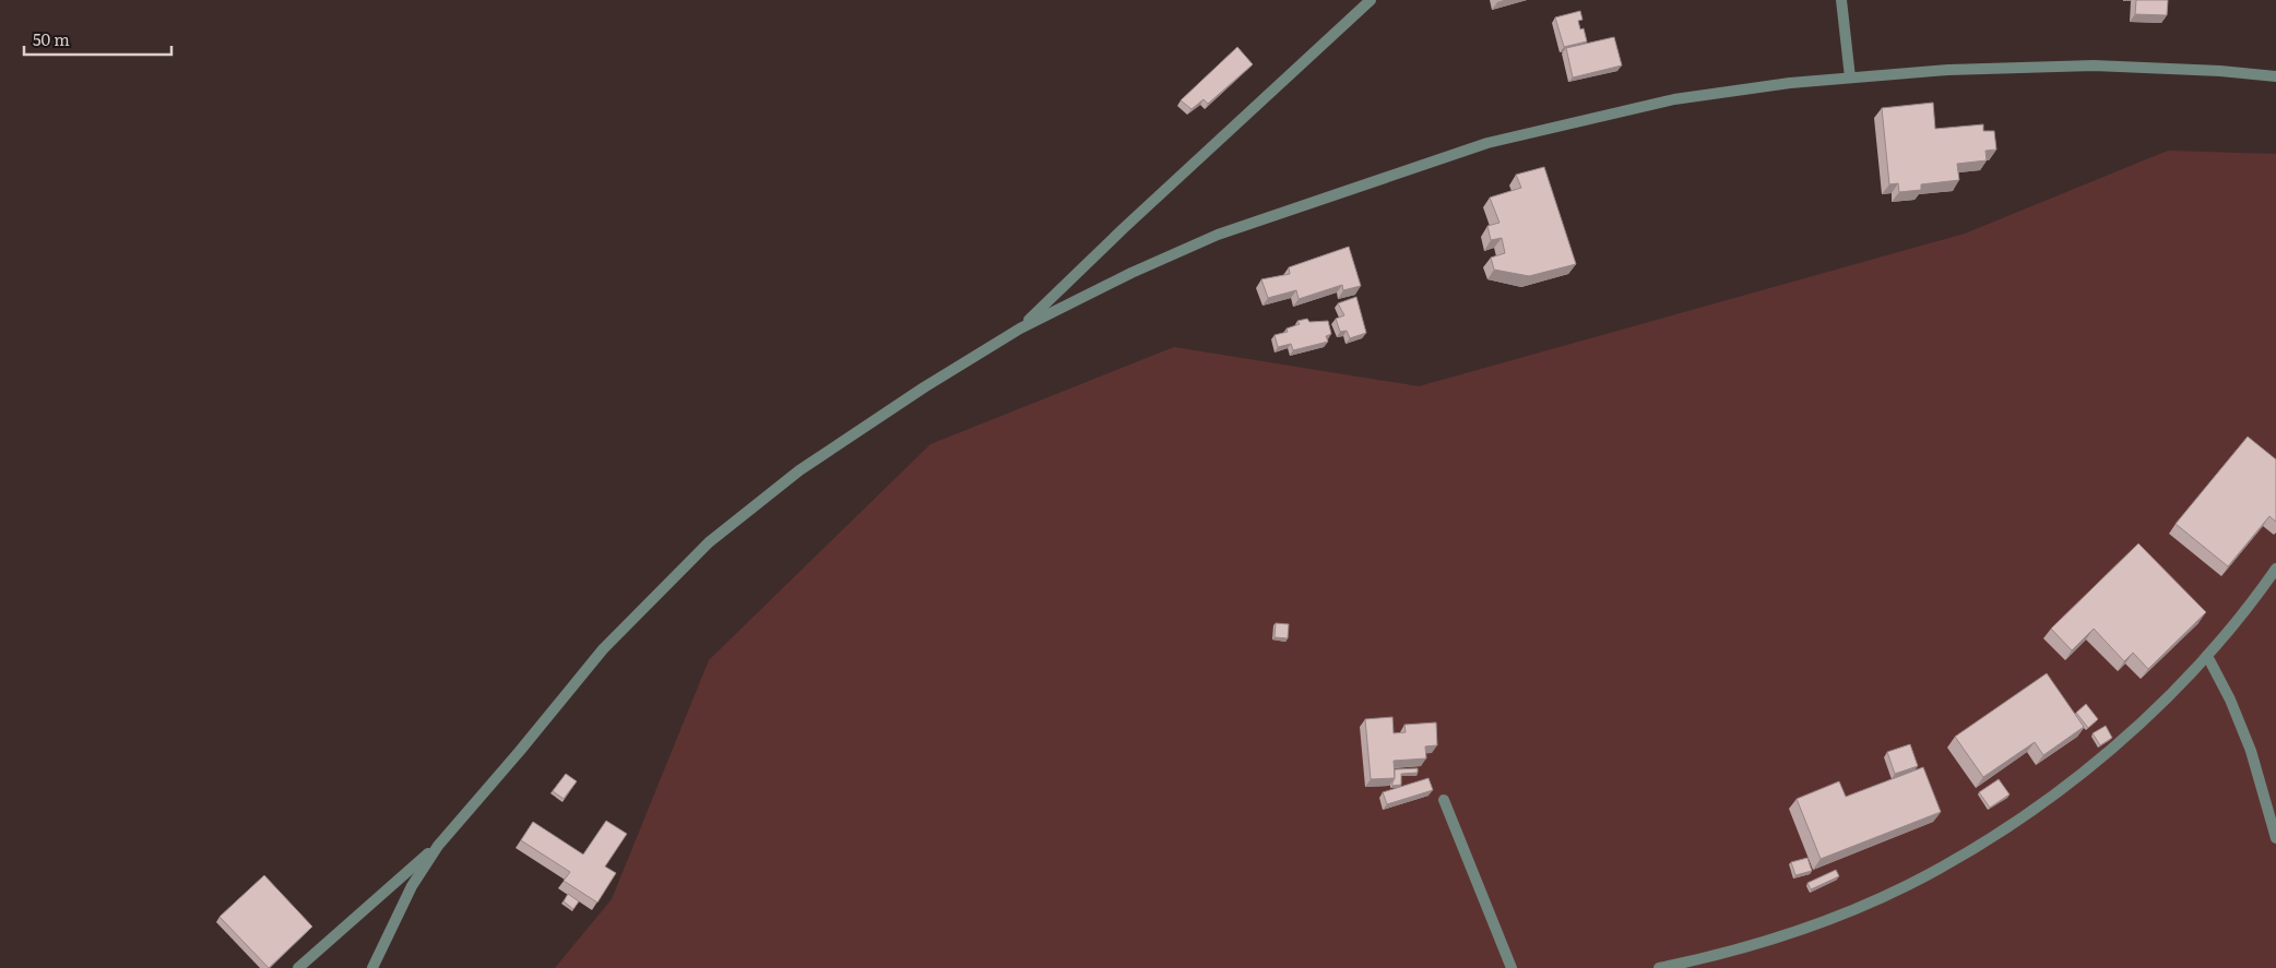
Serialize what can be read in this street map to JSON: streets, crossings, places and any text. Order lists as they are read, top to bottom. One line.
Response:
{"scale_bar":"50 m"}
